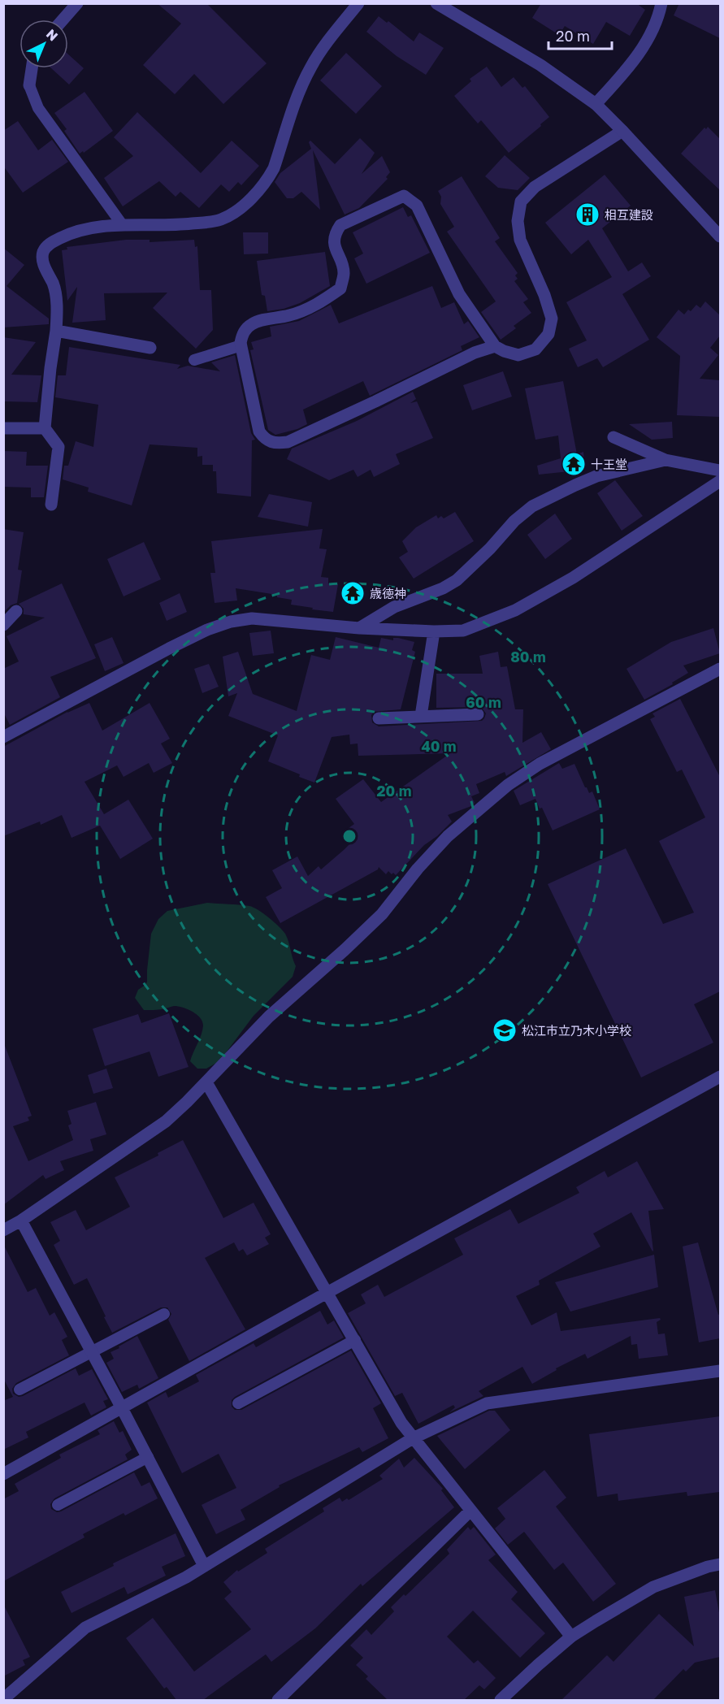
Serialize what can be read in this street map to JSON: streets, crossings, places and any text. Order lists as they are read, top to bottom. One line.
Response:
{"places":{"building":["相互建設"],"temple":["十王堂","歳徳神"],"school or university":["松江市立乃木小学校"]},"scale_bar":"20 m","north":"top right","rings":["80 m","60 m","40 m","20 m"]}
